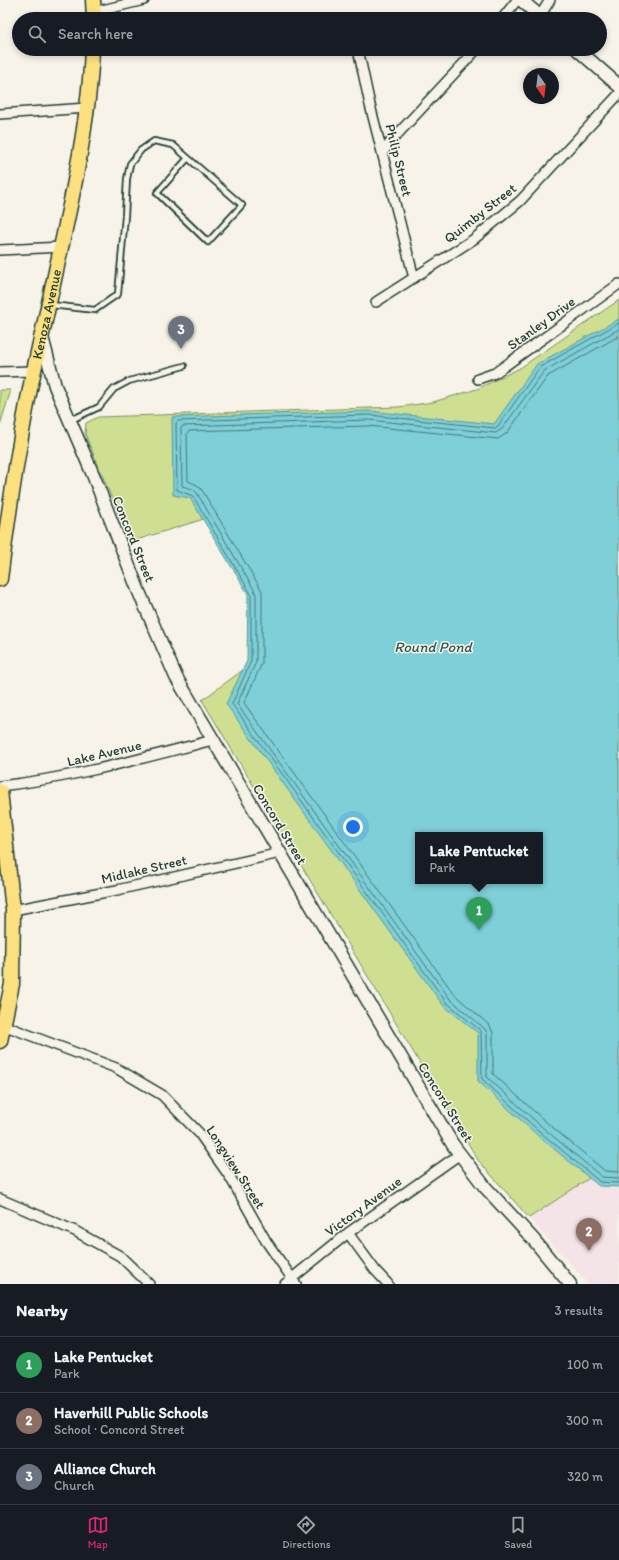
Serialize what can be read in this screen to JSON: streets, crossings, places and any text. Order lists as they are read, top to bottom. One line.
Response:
{"streets":{"main road":["Kenoza Avenue","Concord Street"],"street":["Philip Street","Quimby Street","Stanley Drive","Lake Avenue","Midlake Street","Longview Street","Victory Avenue"]},"crossings":[["Philip Street","Quimby Street"],["Kenoza Avenue","Concord Street"],["Concord Street","Lake Avenue"],["Concord Street","Midlake Street"],["Concord Street","Victory Avenue"],["Longview Street","Victory Avenue"]],"water":["Round Pond"],"north":"bottom","page":{"search":"Search here","pins":["3","1","2"],"popup":["Lake Pentucket","Park"],"heading":["Nearby","3 results"],"list":[{"mark":"1","name":"Lake Pentucket","note":"Park","value":"100 m"},{"mark":"2","name":"Haverhill Public Schools","note":"School · Concord Street","value":"300 m"},{"mark":"3","name":"Alliance Church","note":"Church","value":"320 m"}],"nav":["Map","Directions","Saved"]}}
